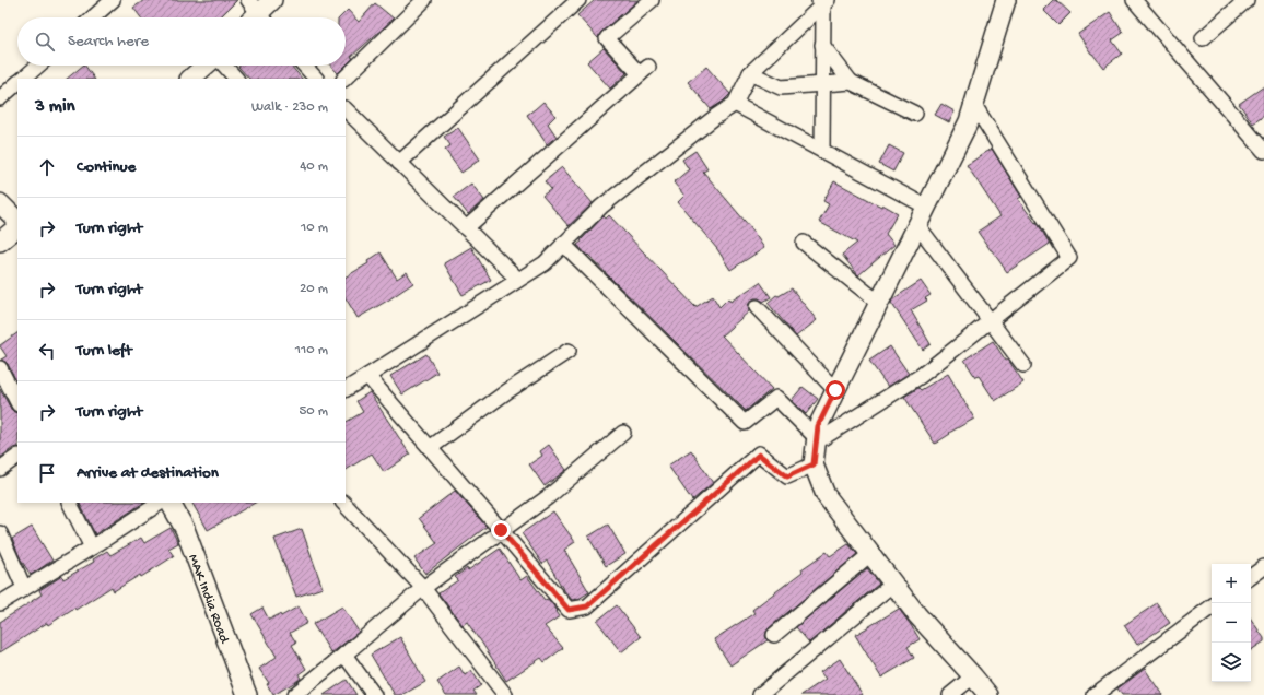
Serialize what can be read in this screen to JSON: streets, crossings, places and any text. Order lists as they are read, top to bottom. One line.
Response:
{"streets":{"street":["MAK India Road"]},"page":{"search":"Search here","heading":["3 min","Walk · 230 m"],"list":[["Continue","40 m"],["Turn right","10 m"],["Turn right","20 m"],["Turn left","110 m"],["Turn right","50 m"],"Arrive at destination"],"map_buttons":["+","−"]}}
